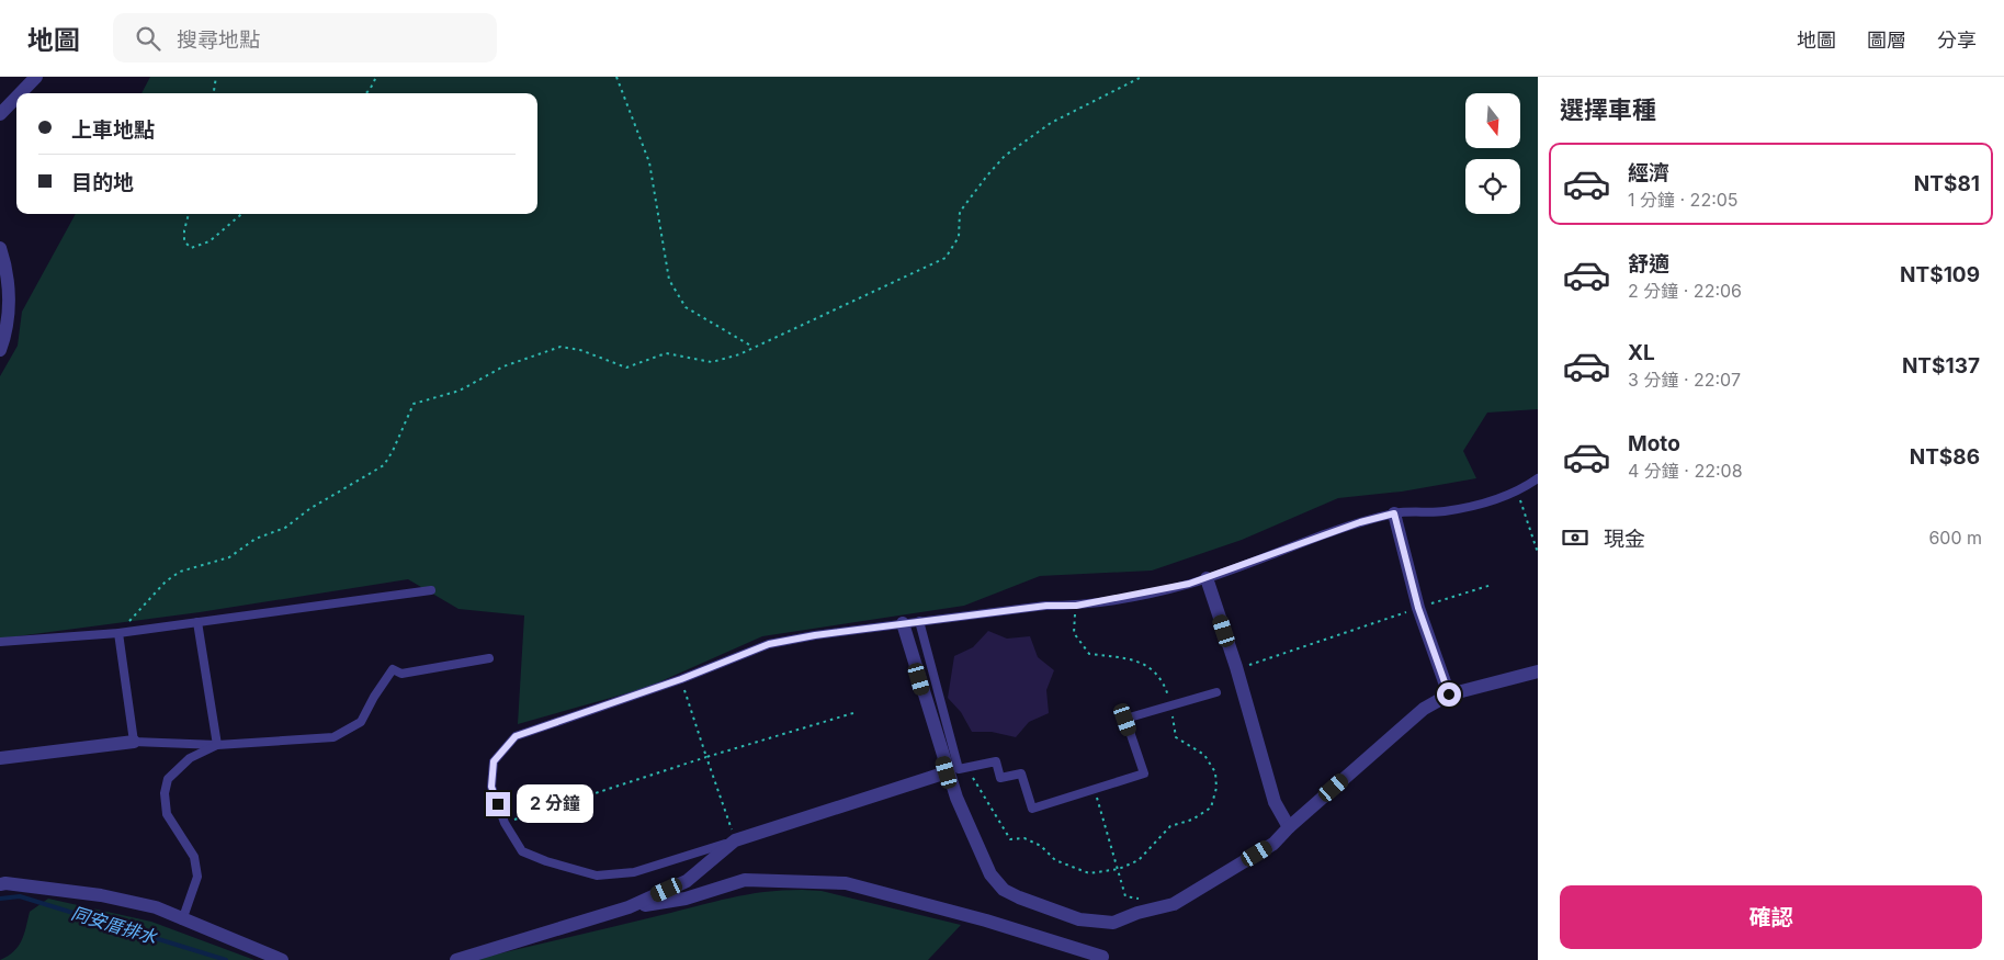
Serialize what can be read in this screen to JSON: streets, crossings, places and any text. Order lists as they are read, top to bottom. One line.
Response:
{"water":["同安厝排水"],"north":"bottom","page":{"header":"地圖","search":"搜尋地點","nav":["地圖","圖層","分享"],"heading":"選擇車種","banner":["上車地點","目的地"],"list":[{"name":"經濟","note":"1 分鐘 · 22:05","value":"NT$81"},{"name":"舒適","note":"2 分鐘 · 22:06","value":"NT$109"},{"name":"XL","note":"3 分鐘 · 22:07","value":"NT$137"},{"name":"Moto","note":"4 分鐘 · 22:08","value":"NT$86"}],"pay":["現金","600 m"],"bubble":"2 分鐘","buttons":"確認"}}
